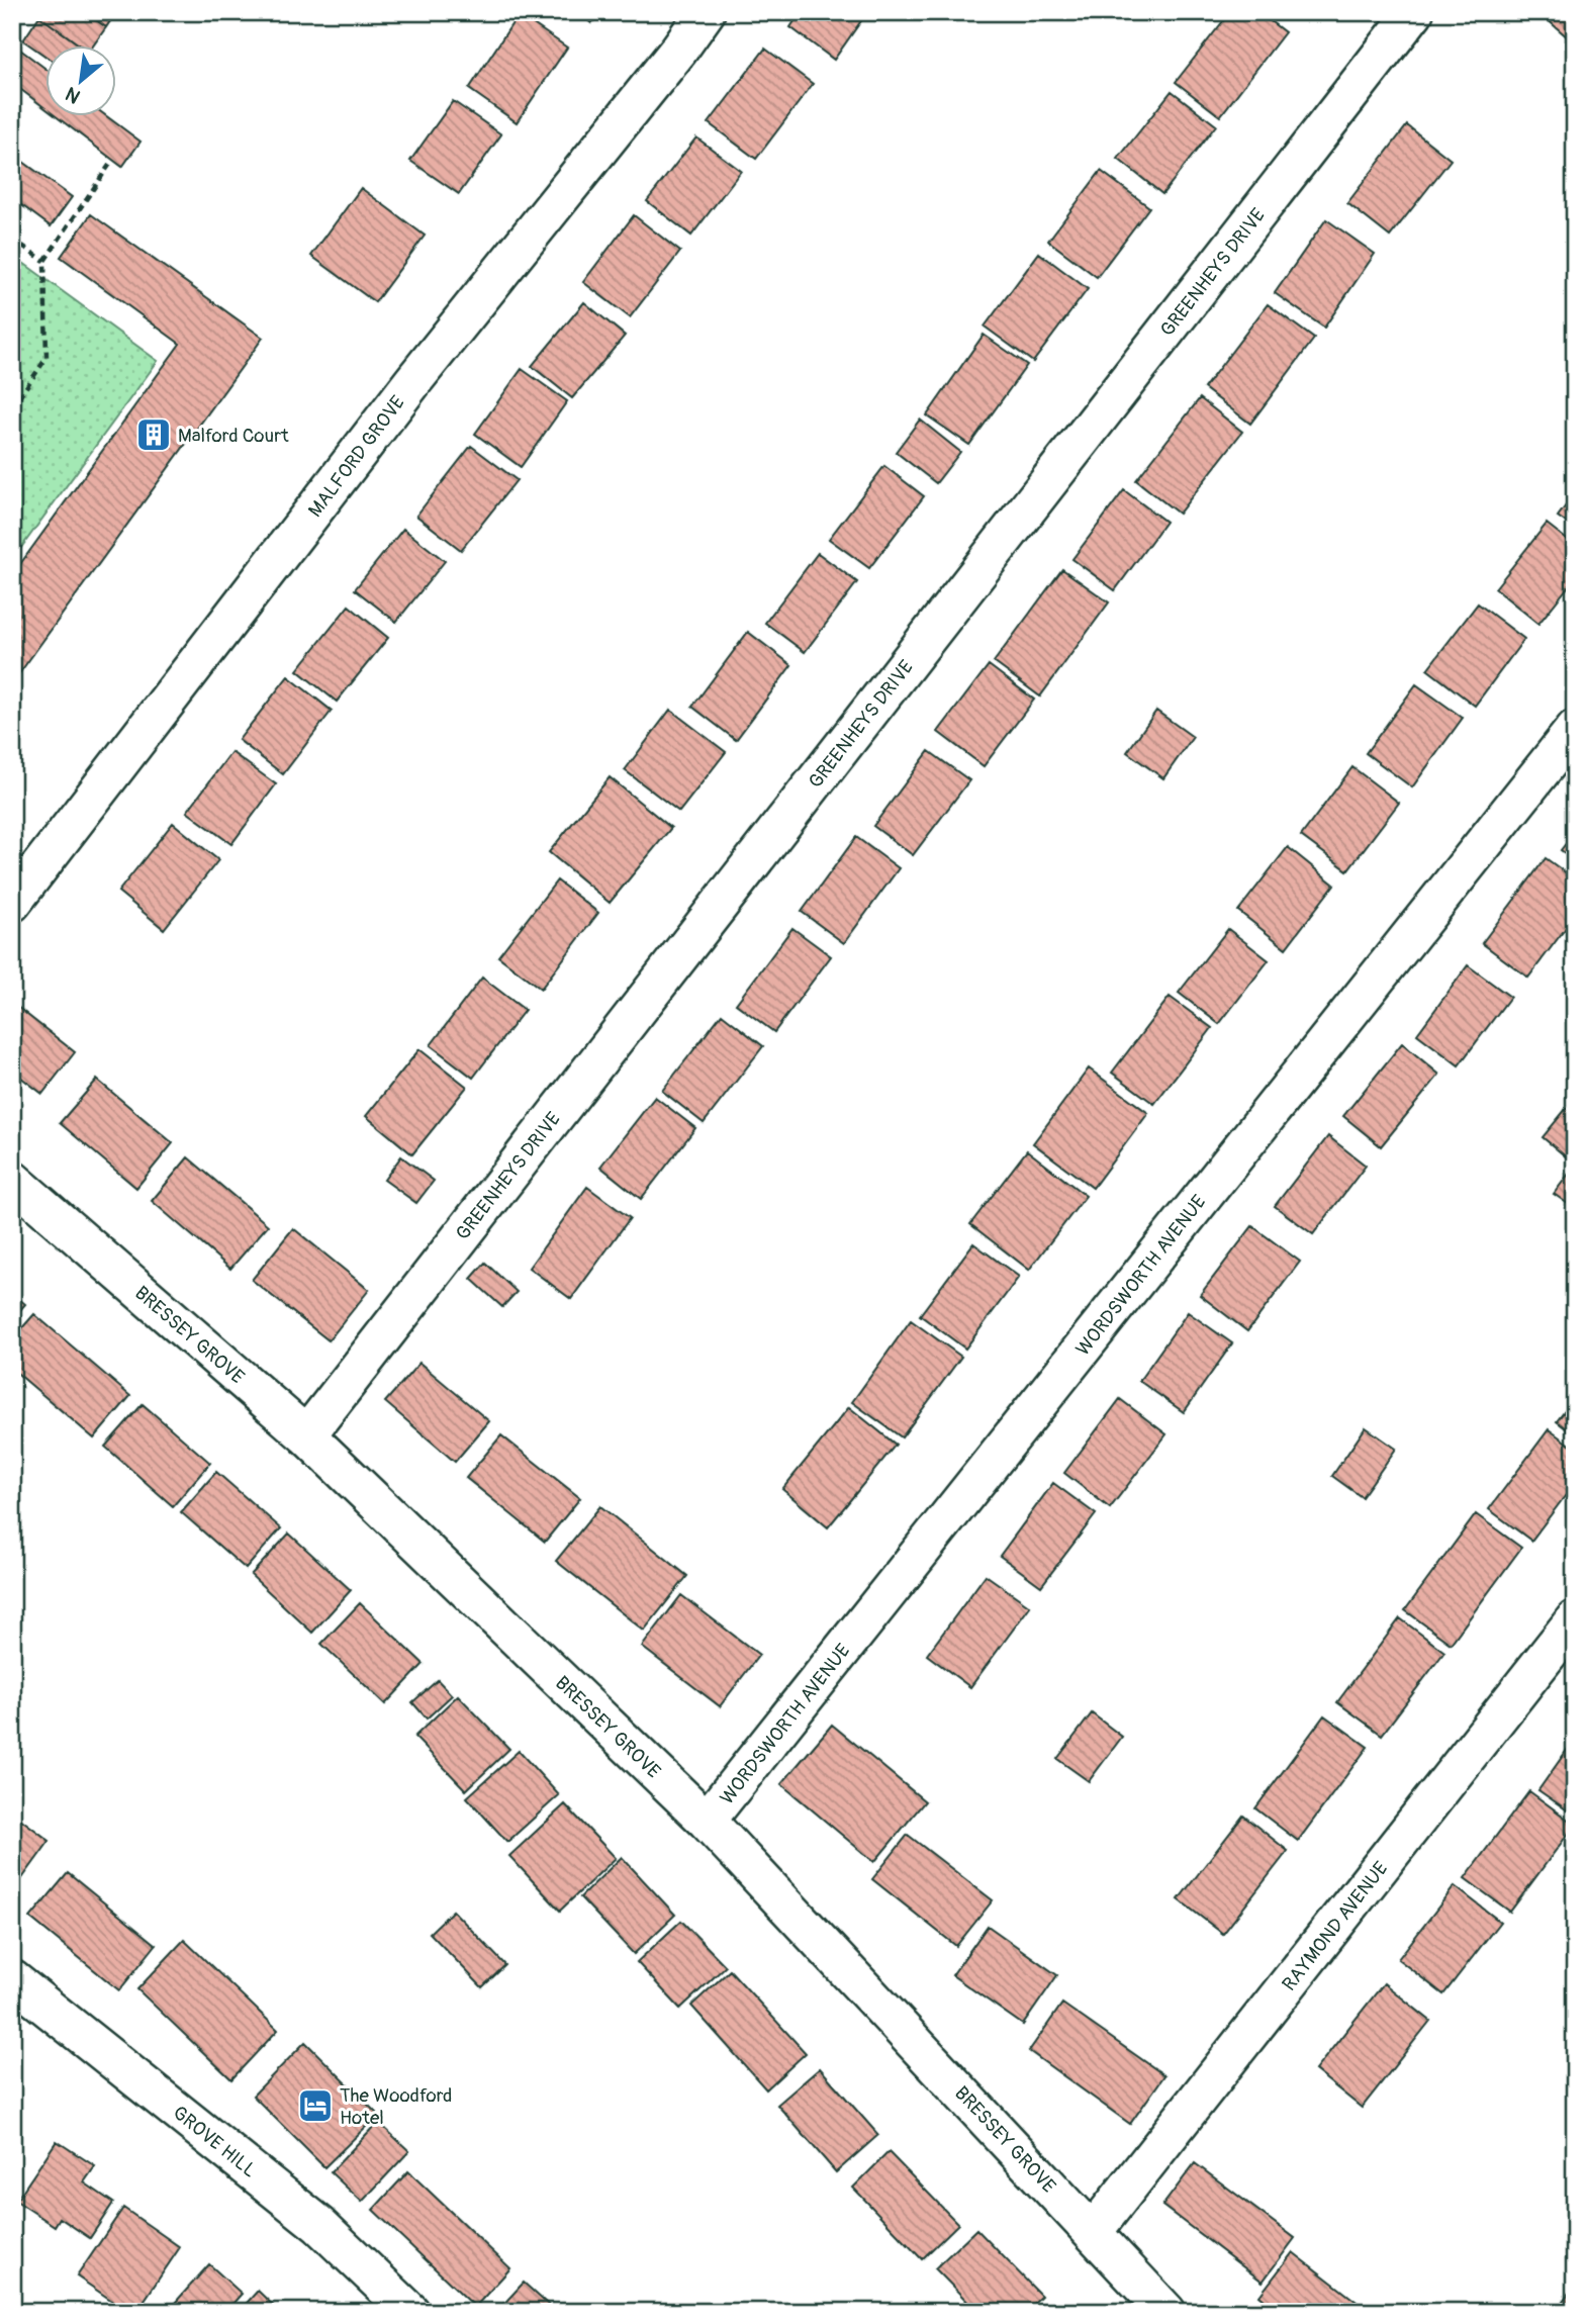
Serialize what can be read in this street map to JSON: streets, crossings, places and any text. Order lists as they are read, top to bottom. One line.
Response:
{"streets":{"street":["GREENHEYS DRIVE","MALFORD GROVE","WORDSWORTH AVENUE","BRESSEY GROVE","RAYMOND AVENUE","GROVE HILL"]},"crossings":[["GREENHEYS DRIVE","BRESSEY GROVE"],["WORDSWORTH AVENUE","BRESSEY GROVE"],["BRESSEY GROVE","RAYMOND AVENUE"]],"places":{"building":["Malford Court"],"hotel":["The Woodford Hotel"]},"north":"bottom left"}
